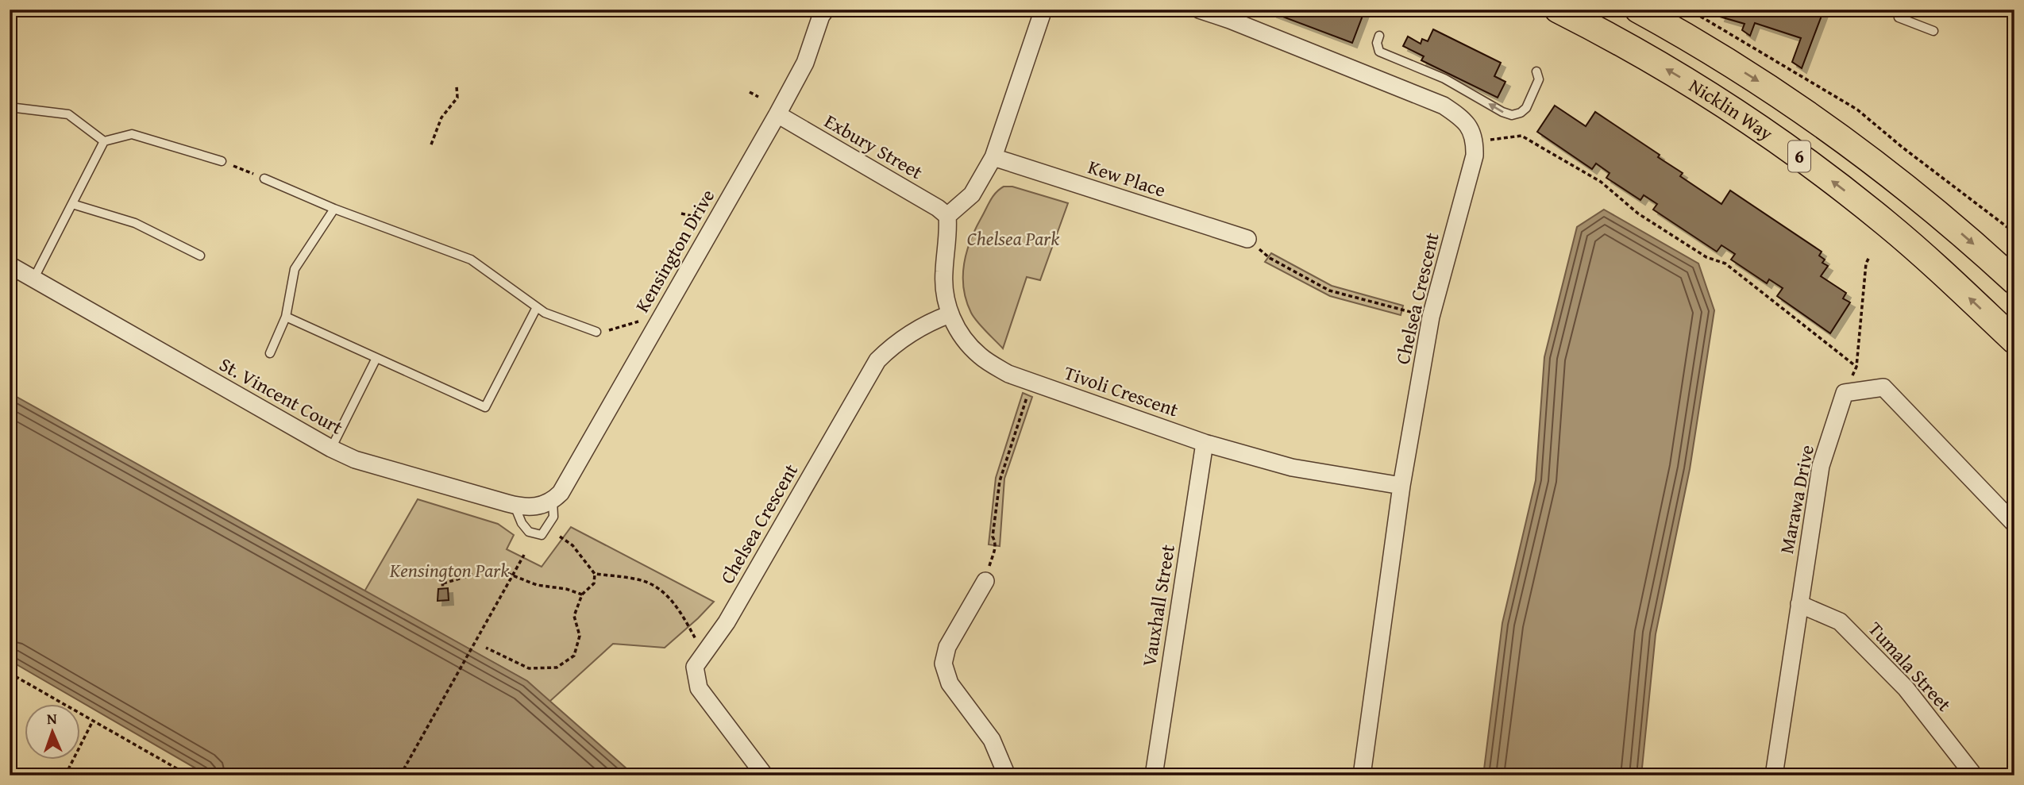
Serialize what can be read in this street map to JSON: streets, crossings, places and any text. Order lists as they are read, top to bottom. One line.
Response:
{"streets":{"highway":["Nicklin Way","6"],"street":["Exbury Street","Kew Place","Kensington Drive","Chelsea Crescent","Tivoli Crescent","St. Vincent Court","Marawa Drive","Vauxhall Street","Tumala Street"]},"crossings":[["Exbury Street","Kensington Drive"],["Exbury Street","Tivoli Crescent"],["Kensington Drive","St. Vincent Court"],["Chelsea Crescent","Tivoli Crescent"],["Tivoli Crescent","Vauxhall Street"],["Marawa Drive","Tumala Street"]],"parks":["Chelsea Park","Kensington Park"],"north":"top"}
